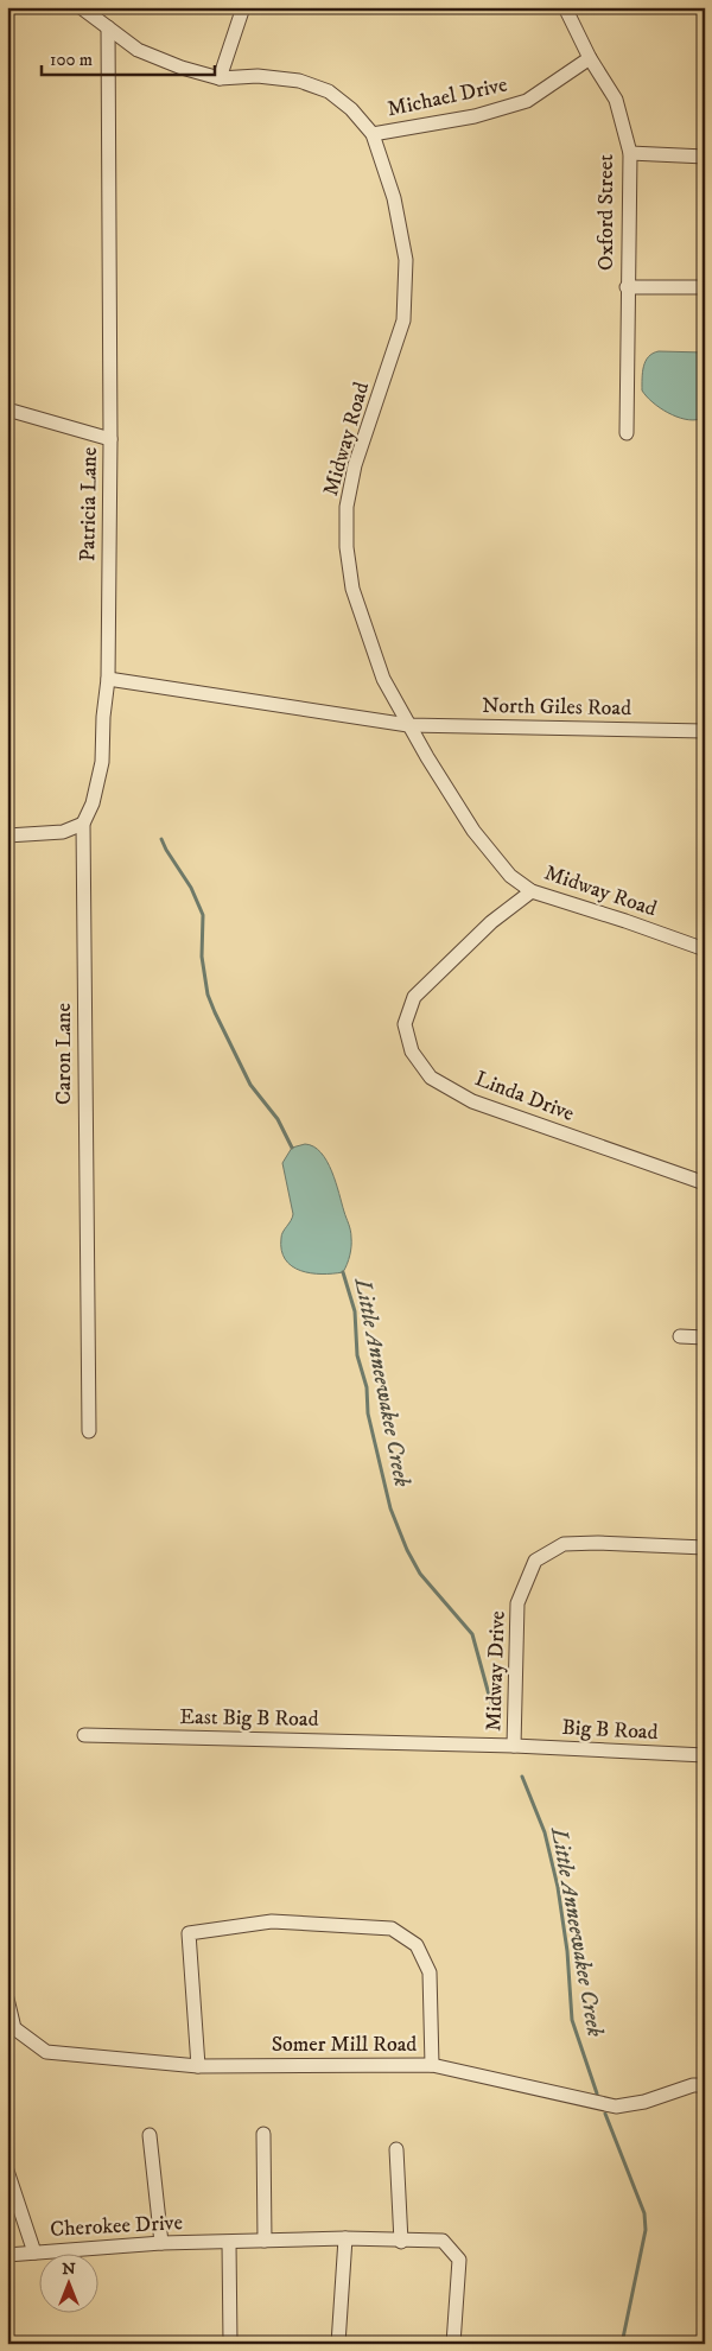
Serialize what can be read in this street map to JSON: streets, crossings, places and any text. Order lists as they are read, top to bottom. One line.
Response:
{"streets":{"street":["Michael Drive","Oxford Street","Midway Road","Patricia Lane","North Giles Road","Caron Lane","Linda Drive","Midway Drive","East Big B Road","Big B Road","Somer Mill Road","Cherokee Drive"]},"crossings":[["Michael Drive","Oxford Street"],["Michael Drive","Midway Road"],["Midway Road","Patricia Lane"],["Midway Road","North Giles Road"],["Midway Road","Linda Drive"],["Patricia Lane","Caron Lane"],["Midway Drive","East Big B Road"],["Midway Drive","Big B Road"],["East Big B Road","Big B Road"]],"water":["Little Anneewakee Creek"],"scale_bar":"100 m","north":"top"}
